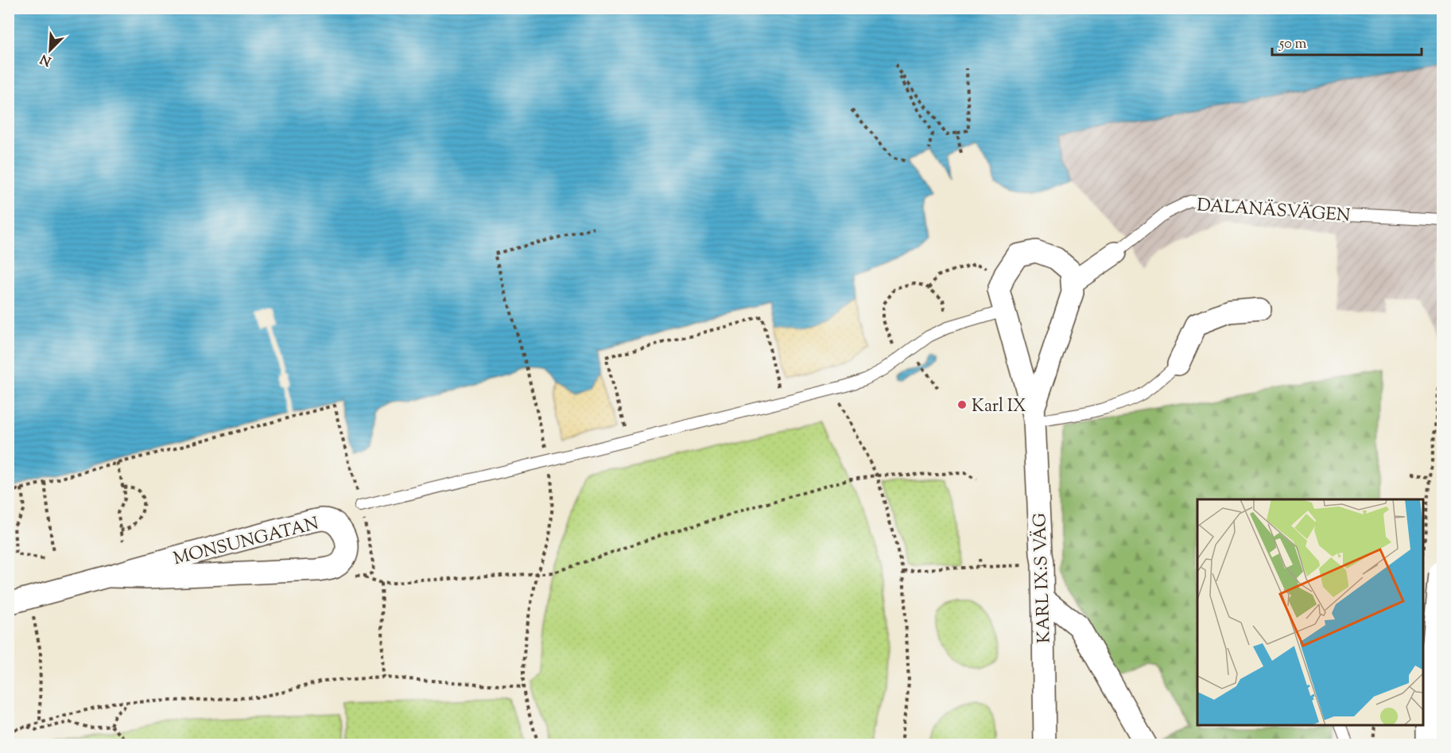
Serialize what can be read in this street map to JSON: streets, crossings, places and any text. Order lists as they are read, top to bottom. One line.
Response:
{"streets":{"street":["DALANÄSVÄGEN","MONSUNGATAN","KARL IX:S VÄG"]},"crossings":[["DALANÄSVÄGEN","KARL IX:S VÄG"]],"places":["Karl IX"],"scale_bar":"50 m","north":"bottom left"}
